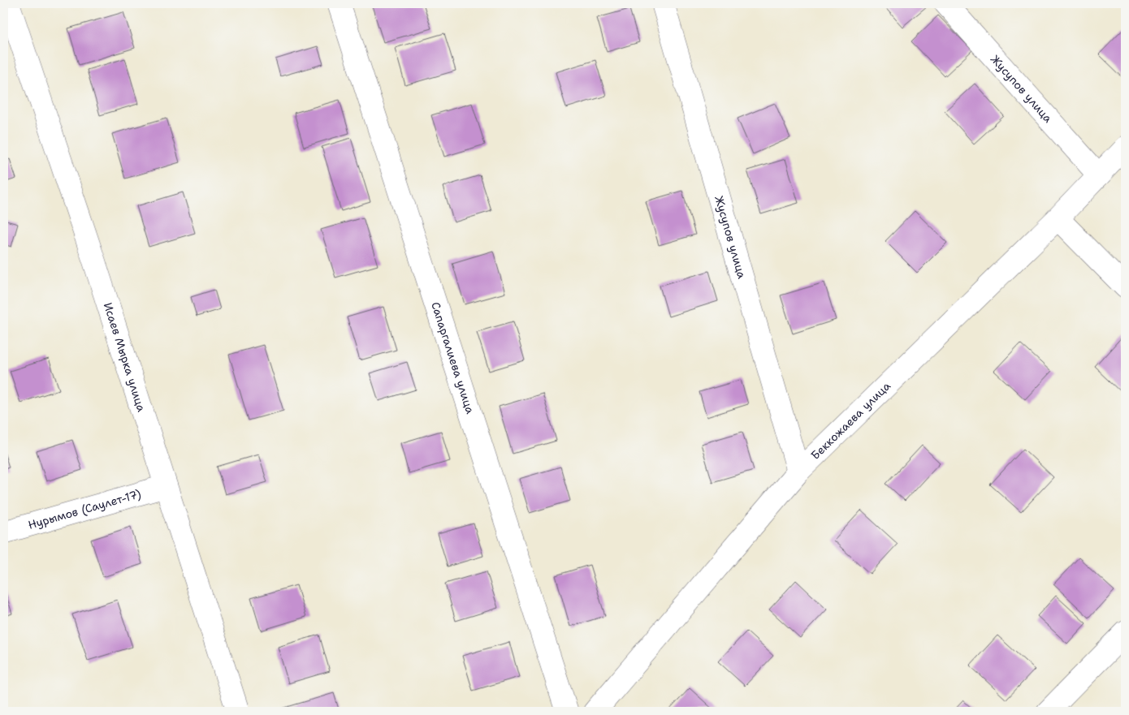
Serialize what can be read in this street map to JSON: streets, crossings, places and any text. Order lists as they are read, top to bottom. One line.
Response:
{"streets":{"street":["Жусупов улица","Исаев Мырка улица","Сапаргалиева улица","Беккожаева улица","Нурымов (Саулет-17)"]},"crossings":[["Жусупов улица","Беккожаева улица"],["Исаев Мырка улица","Нурымов (Саулет-17)"]]}
